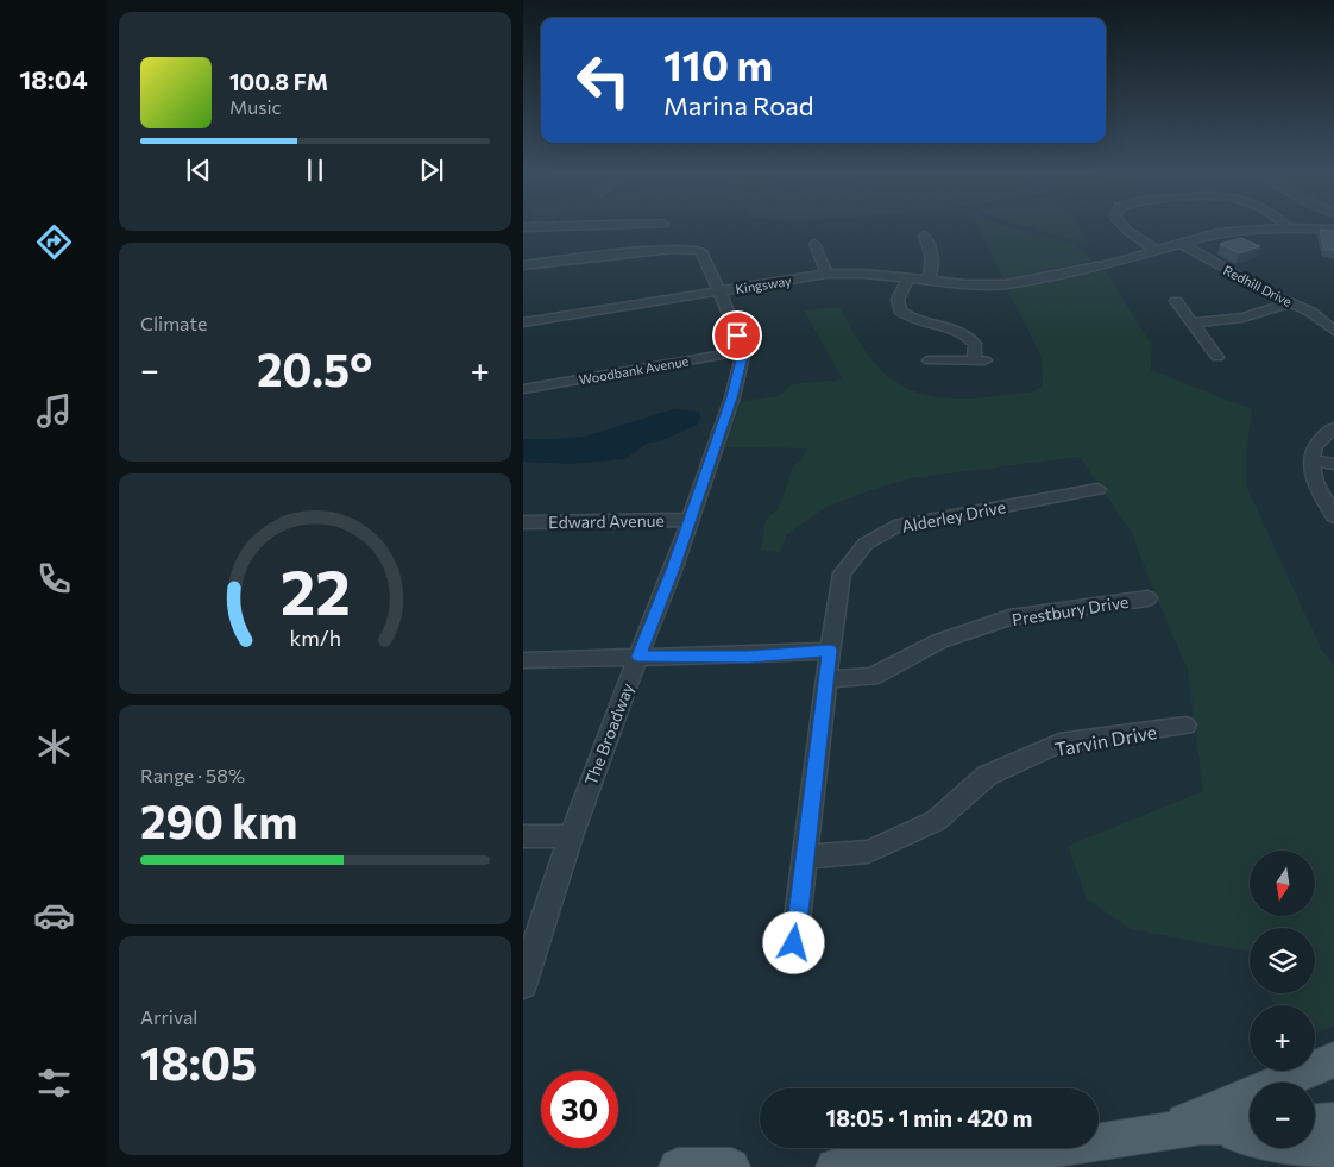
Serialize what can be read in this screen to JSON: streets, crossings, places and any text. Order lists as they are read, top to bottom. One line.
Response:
{"streets":{"street":["Kingsway","Redhill Drive","Woodbank Avenue","Alderley Drive","Edward Avenue","Prestbury Drive","The Broadway","Tarvin Drive"]},"crossings":[["Kingsway","Redhill Drive"],["Woodbank Avenue","The Broadway"],["Alderley Drive","Prestbury Drive"],["Alderley Drive","Tarvin Drive"],["Edward Avenue","The Broadway"]],"north":"bottom","page":{"tabs":"18:04","turn":["110 m","Marina Road"],"song":["100.8 FM","Music"],"tile":["Climate",["Range · 58%","290 km"],["Arrival","18:05"]],"heat":["−","20.5°","+"],"map_buttons":["+","−"],"limit":"30","trip":"18:05 · 1 min · 420 m","gauge":["22","km/h"]}}
